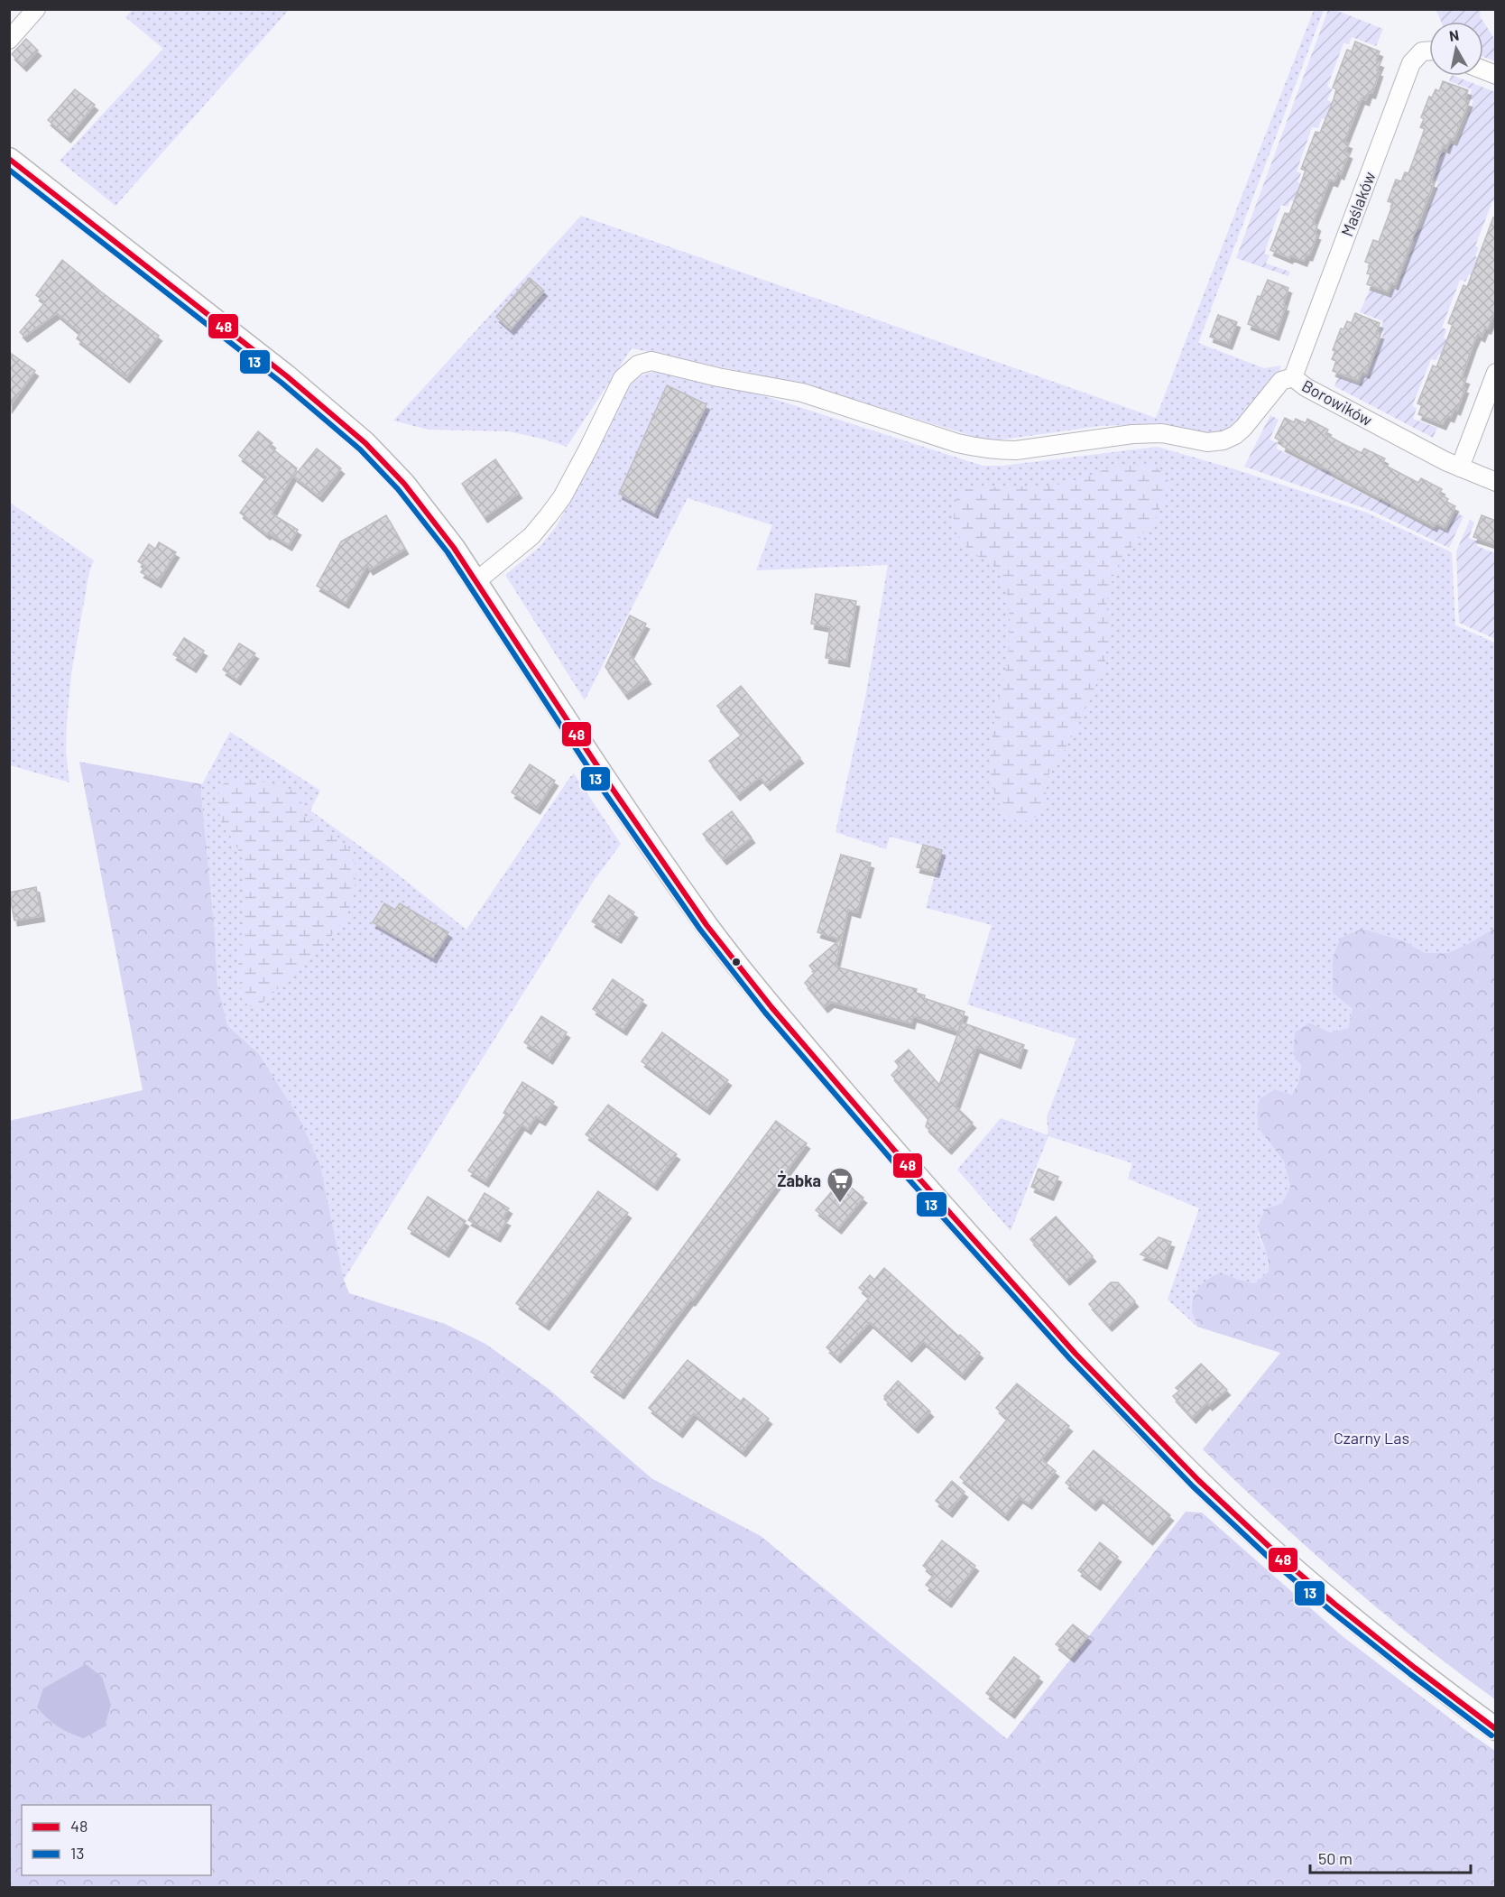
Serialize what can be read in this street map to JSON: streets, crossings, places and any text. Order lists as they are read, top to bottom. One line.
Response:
{"streets":{"street":["Maślaków","Borowików"]},"crossings":[["Maślaków","Borowików"]],"parks":["Czarny Las"],"places":{"supermarket":["Żabka"]},"lines":["transit line 48","transit line 13"],"legend":["48","13"],"scale_bar":"50 m","north":"top"}
